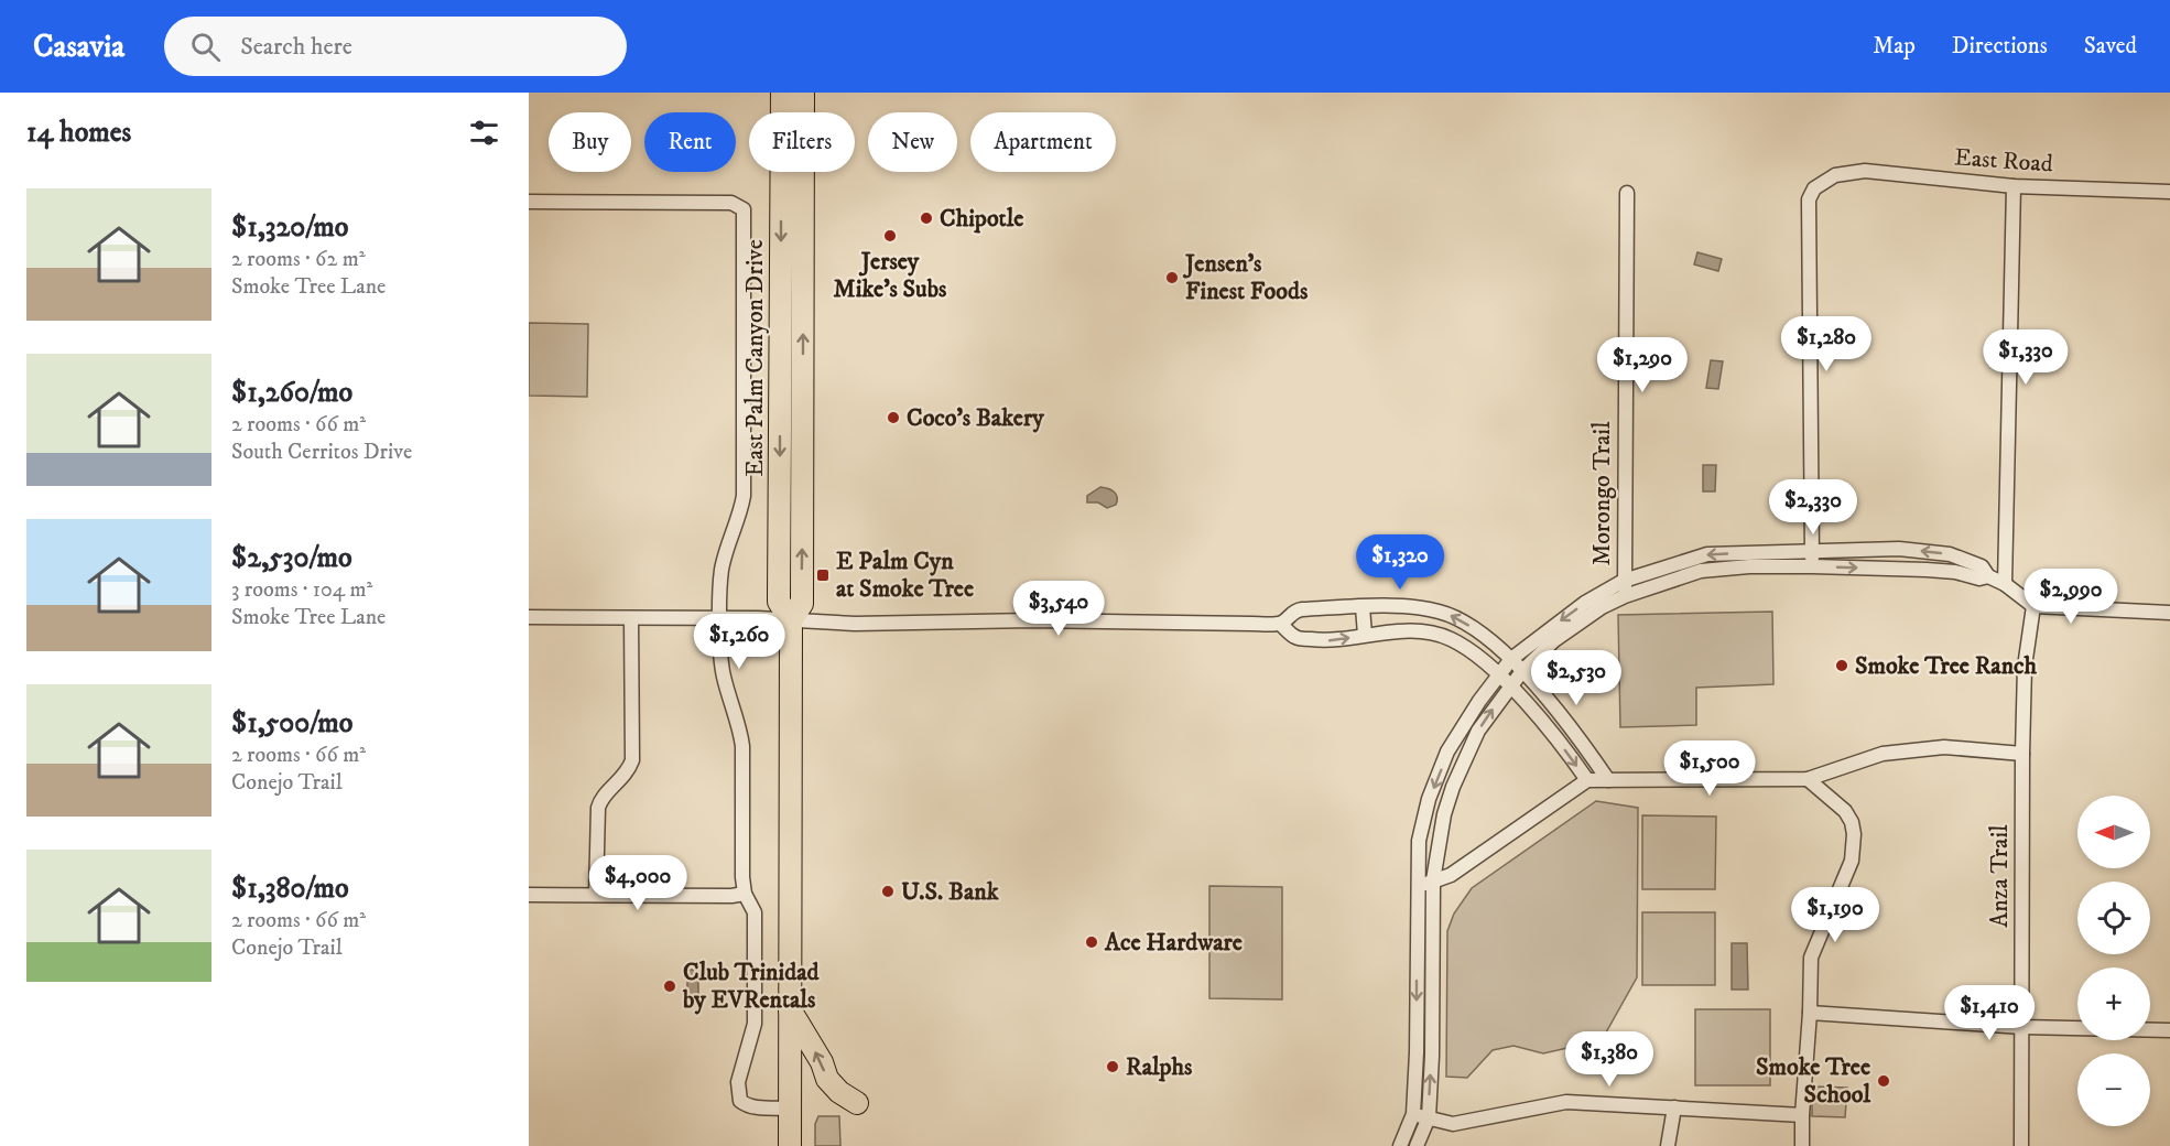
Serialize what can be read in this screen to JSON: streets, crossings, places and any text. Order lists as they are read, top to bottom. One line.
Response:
{"streets":{"main road":["East Palm Canyon Drive"],"street":["East Road","Morongo Trail","Anza Trail"]},"places":{"other":["Chipotle","Jersey Mike's Subs","Jensen’s Finest Foods","Coco's Bakery","Smoke Tree Ranch","U.S. Bank","Ace Hardware","Club Trinidad by EVRentals","Ralphs","Smoke Tree School"],"transit":["E Palm Cyn at Smoke Tree"]},"north":"left","page":{"header":"Casavia","search":"Search here","nav":["Map","Directions","Saved"],"heading":"14 homes","chip":["Buy","Rent","Filters","New","Apartment"],"list":[{"name":"$1,320/mo","note":"2 rooms · 62 m² · Smoke Tree Lane"},{"name":"$1,260/mo","note":"2 rooms · 66 m² · South Cerritos Drive"},{"name":"$2,530/mo","note":"3 rooms · 104 m² · Smoke Tree Lane"},{"name":"$1,500/mo","note":"2 rooms · 66 m² · Conejo Trail"},{"name":"$1,380/mo","note":"2 rooms · 66 m² · Conejo Trail"}],"price":["$1,280","$1,330","$1,290","$2,330","$1,320","$2,990","$3,540","$1,260","$2,530","$1,500","$4,000","$1,190","$1,410","$1,380"],"map_buttons":["+","−"]}}
